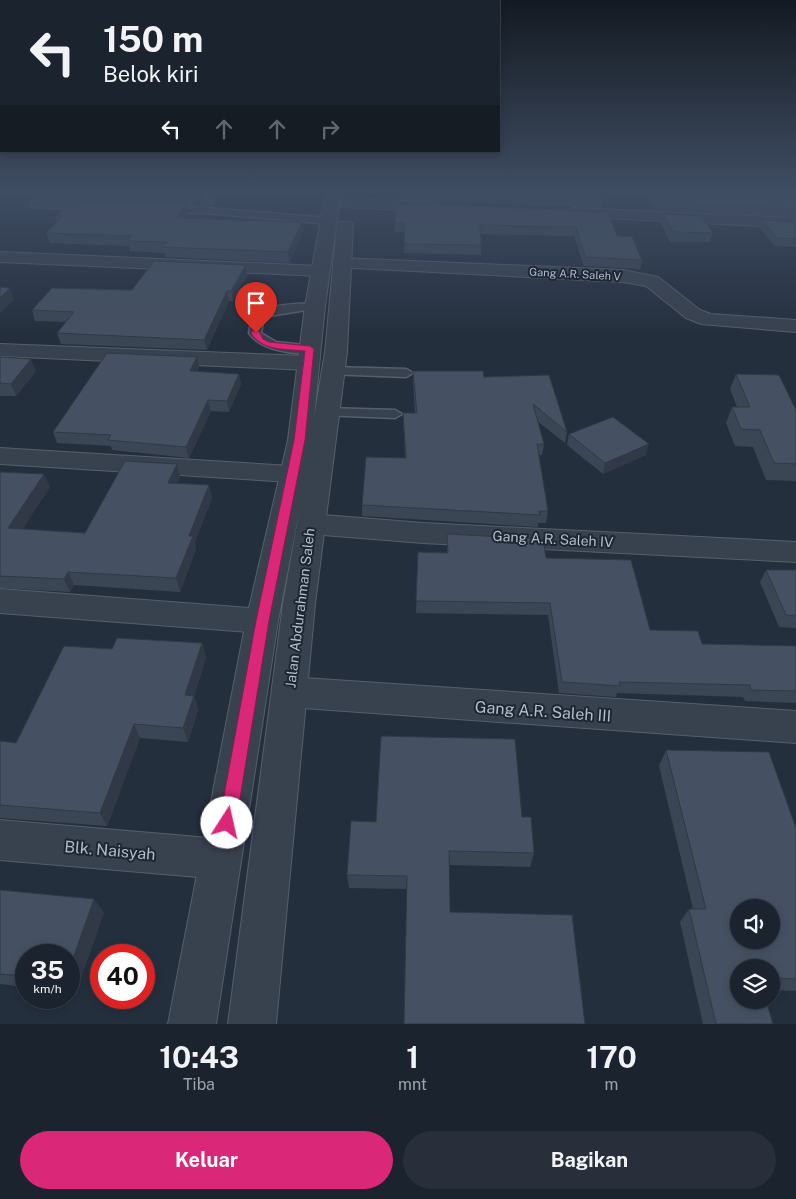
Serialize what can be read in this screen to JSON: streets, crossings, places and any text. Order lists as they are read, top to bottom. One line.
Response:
{"streets":{"street":["Gang A.R. Saleh V","Gang A.R. Saleh IV","Jalan Abdurahman Saleh","Gang A.R. Saleh III","Blk. Naisyah"]},"crossings":[["Gang A.R. Saleh V","Jalan Abdurahman Saleh"],["Gang A.R. Saleh IV","Jalan Abdurahman Saleh"],["Jalan Abdurahman Saleh","Gang A.R. Saleh III"],["Jalan Abdurahman Saleh","Blk. Naisyah"]],"page":{"turn":["150 m","Belok kiri"],"speed":"35 km/h","limit":"40","eta":["10:43","Tiba","1","mnt","170","m"],"buttons":["Keluar","Bagikan"]}}
